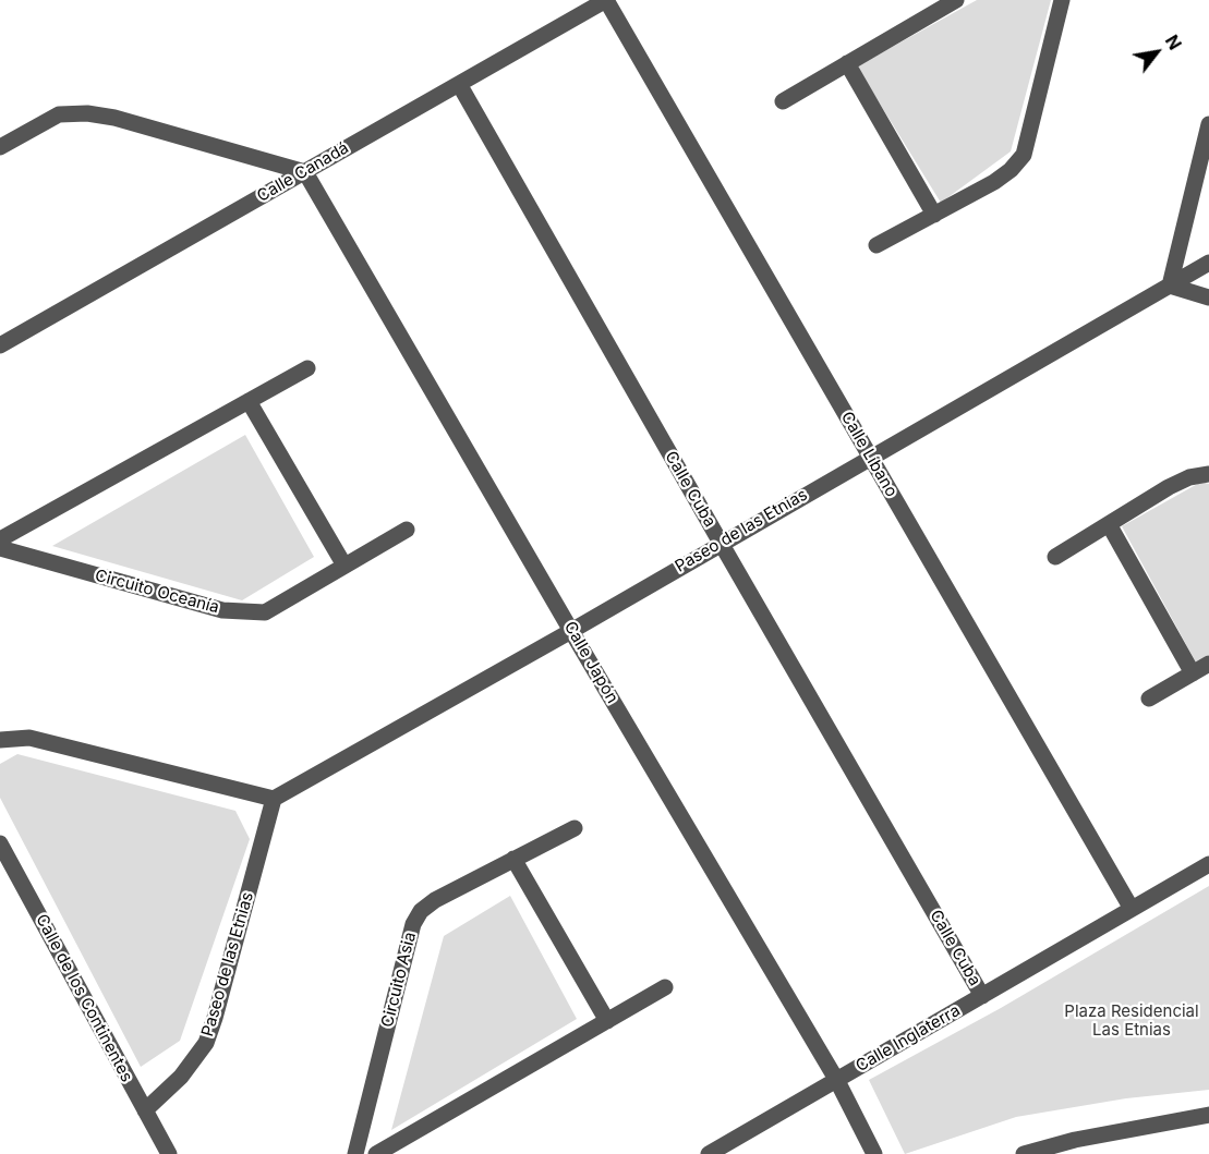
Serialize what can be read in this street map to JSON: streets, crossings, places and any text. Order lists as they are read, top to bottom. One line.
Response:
{"streets":{"street":["Calle Canadá","Calle Líbano","Calle Cuba","Paseo de las Etnias","Circuito Oceanía","Calle Japón","Circuito Asia","Calle de los Continentes","Calle Inglaterra"]},"crossings":[["Calle Canadá","Calle Líbano"],["Calle Canadá","Calle Cuba"],["Calle Canadá","Calle Japón"],["Calle Líbano","Paseo de las Etnias"],["Calle Líbano","Calle Inglaterra"],["Calle Cuba","Paseo de las Etnias"],["Calle Cuba","Calle Inglaterra"],["Paseo de las Etnias","Calle Japón"],["Paseo de las Etnias","Calle de los Continentes"],["Calle Japón","Calle Inglaterra"]],"parks":["Plaza Residencial Las Etnias"],"north":"top right"}
